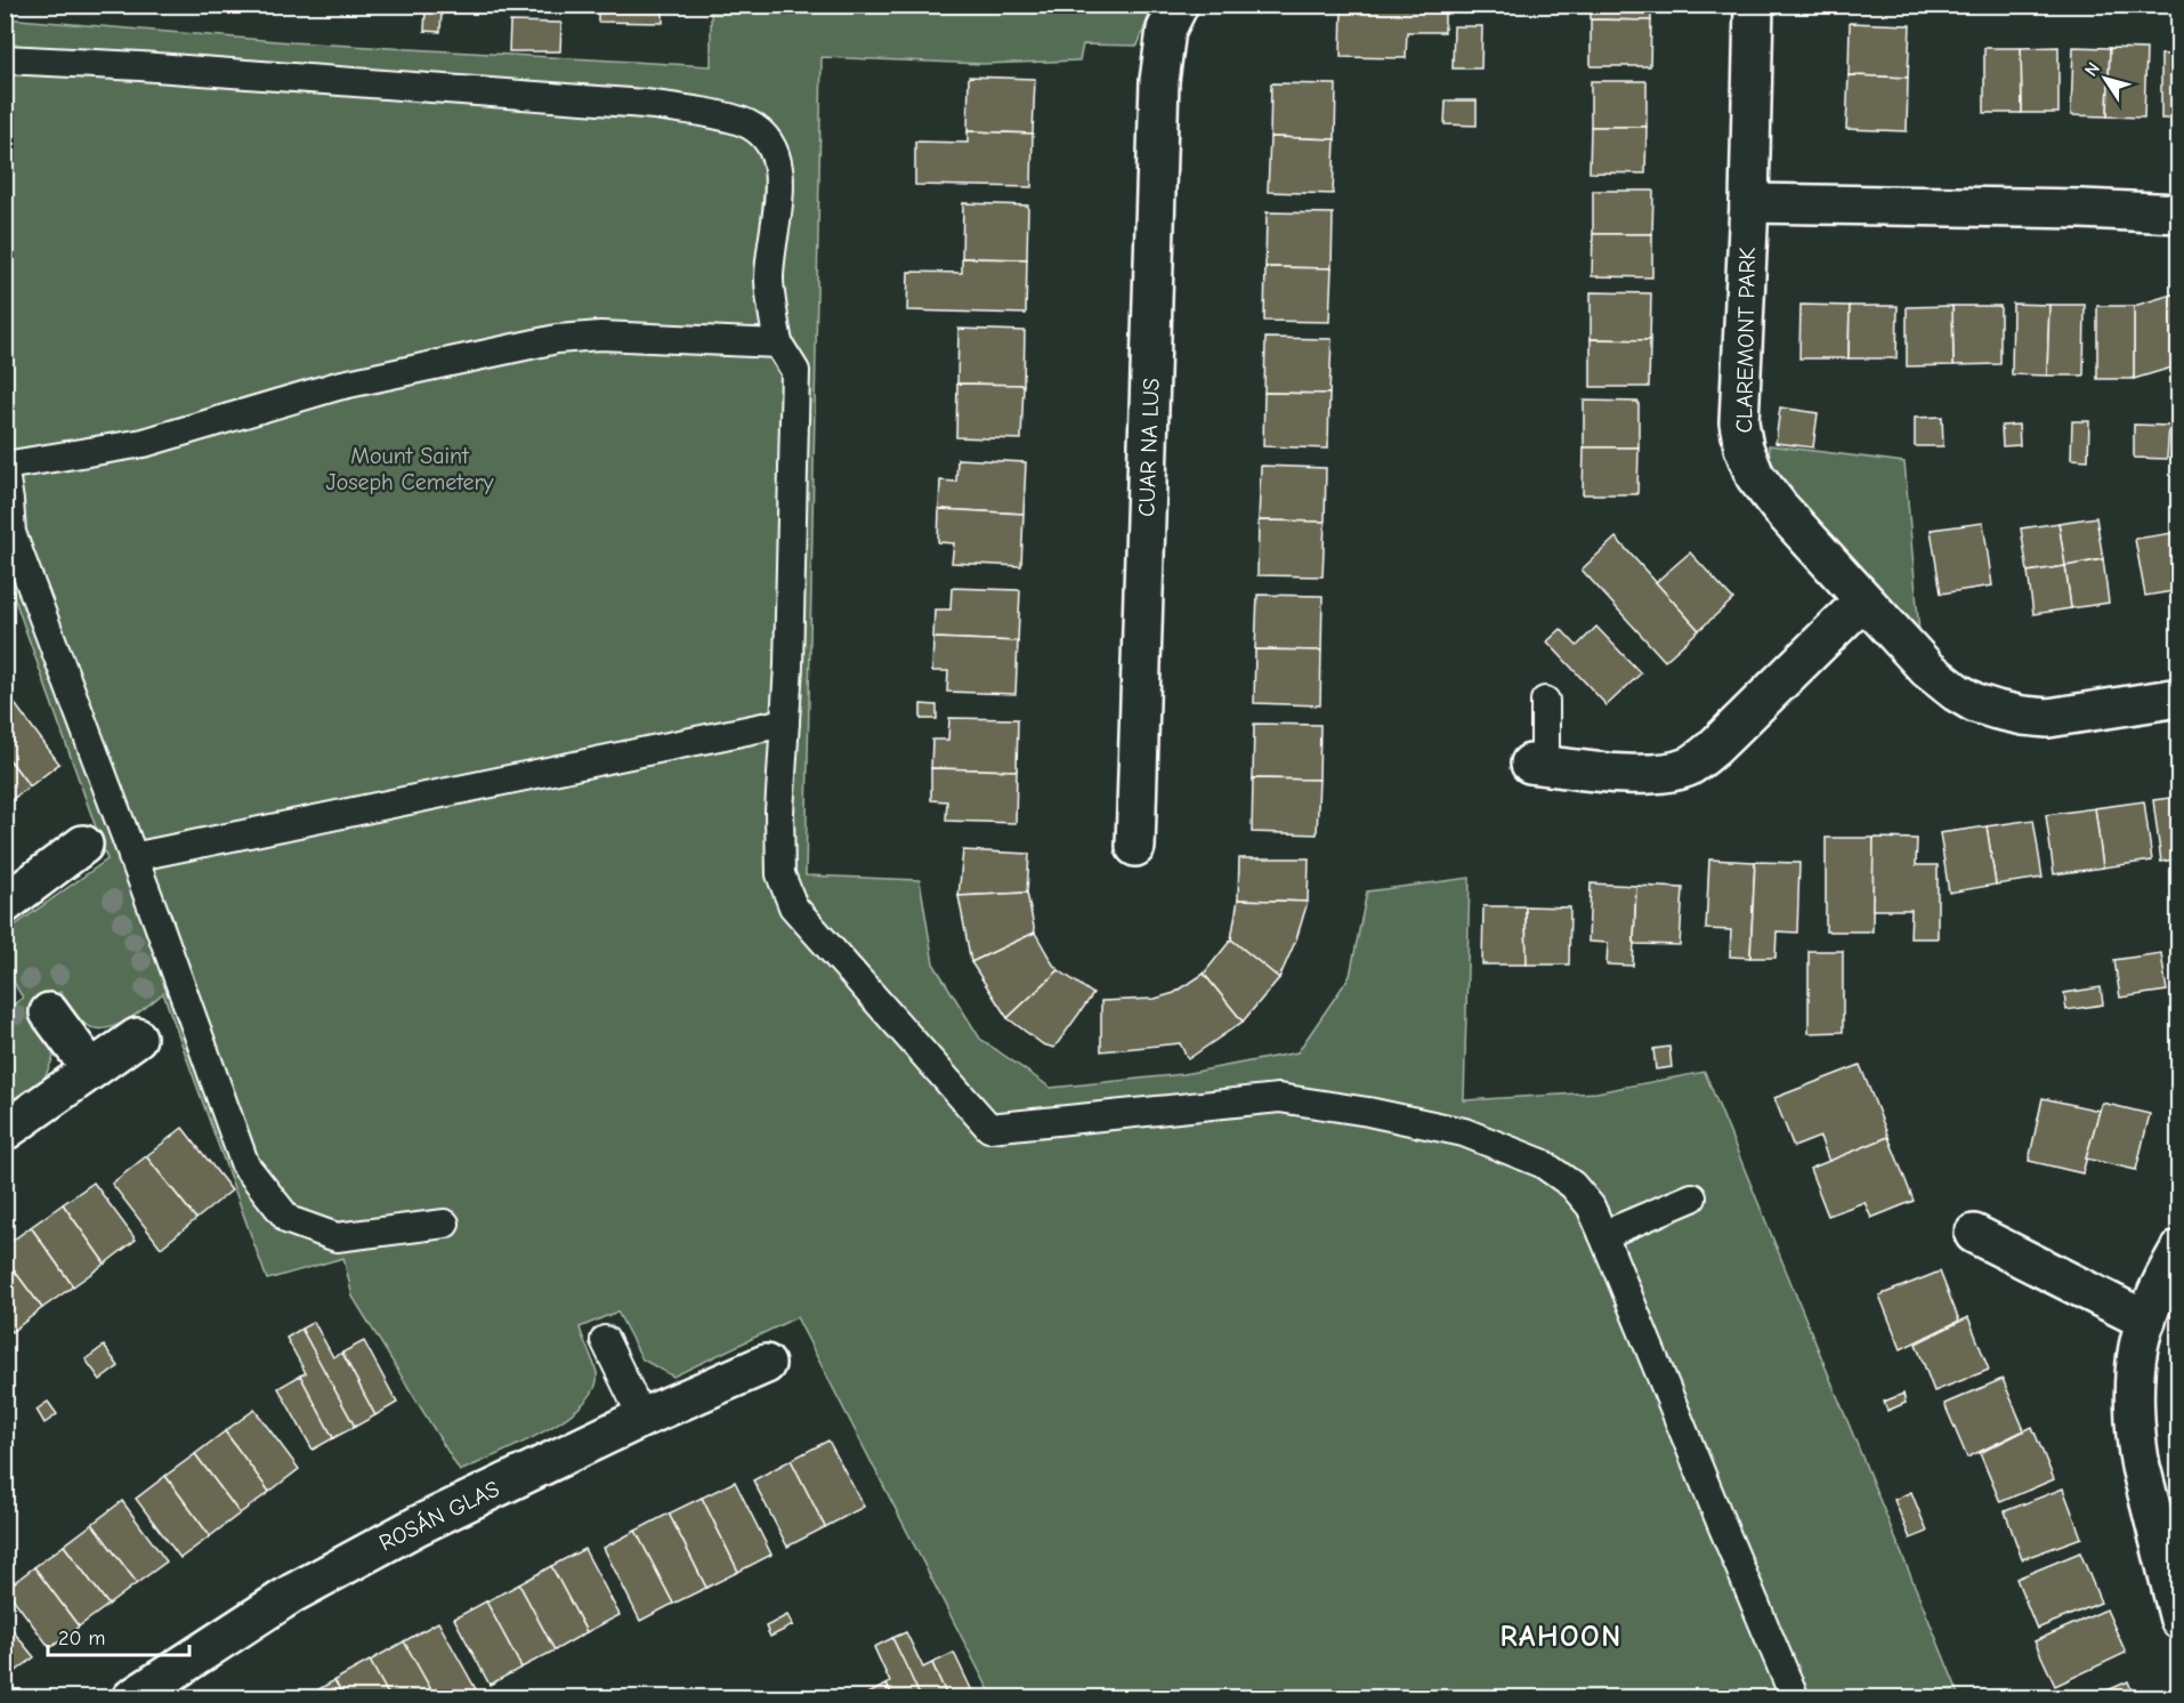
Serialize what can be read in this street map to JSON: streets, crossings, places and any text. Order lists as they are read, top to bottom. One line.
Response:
{"streets":{"street":["CLAREMONT PARK","CUAR NA LUS","ROSÁN GLAS"]},"districts":["RAHOON"],"parks":["Mount Saint Joseph Cemetery"],"scale_bar":"20 m","north":"top left"}
